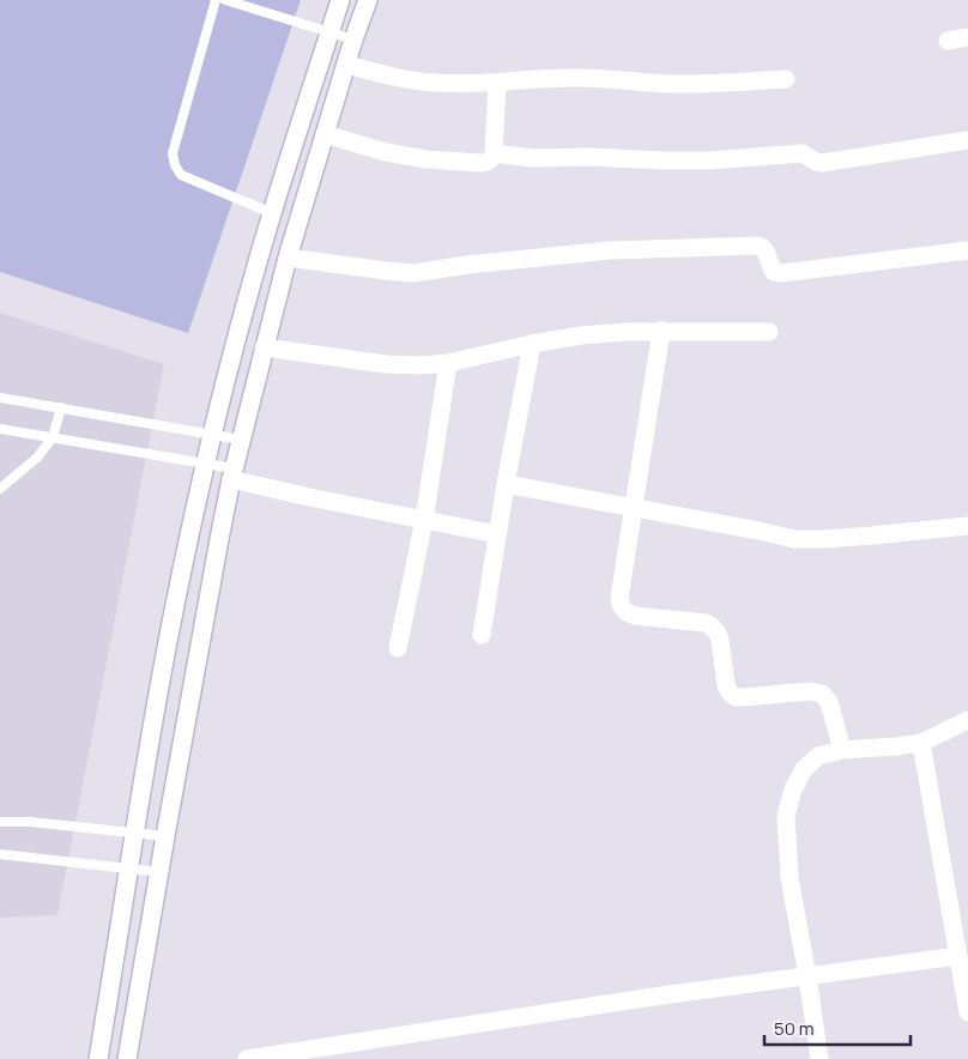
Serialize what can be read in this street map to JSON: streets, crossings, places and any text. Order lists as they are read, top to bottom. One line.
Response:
{"scale_bar":"50 m"}
